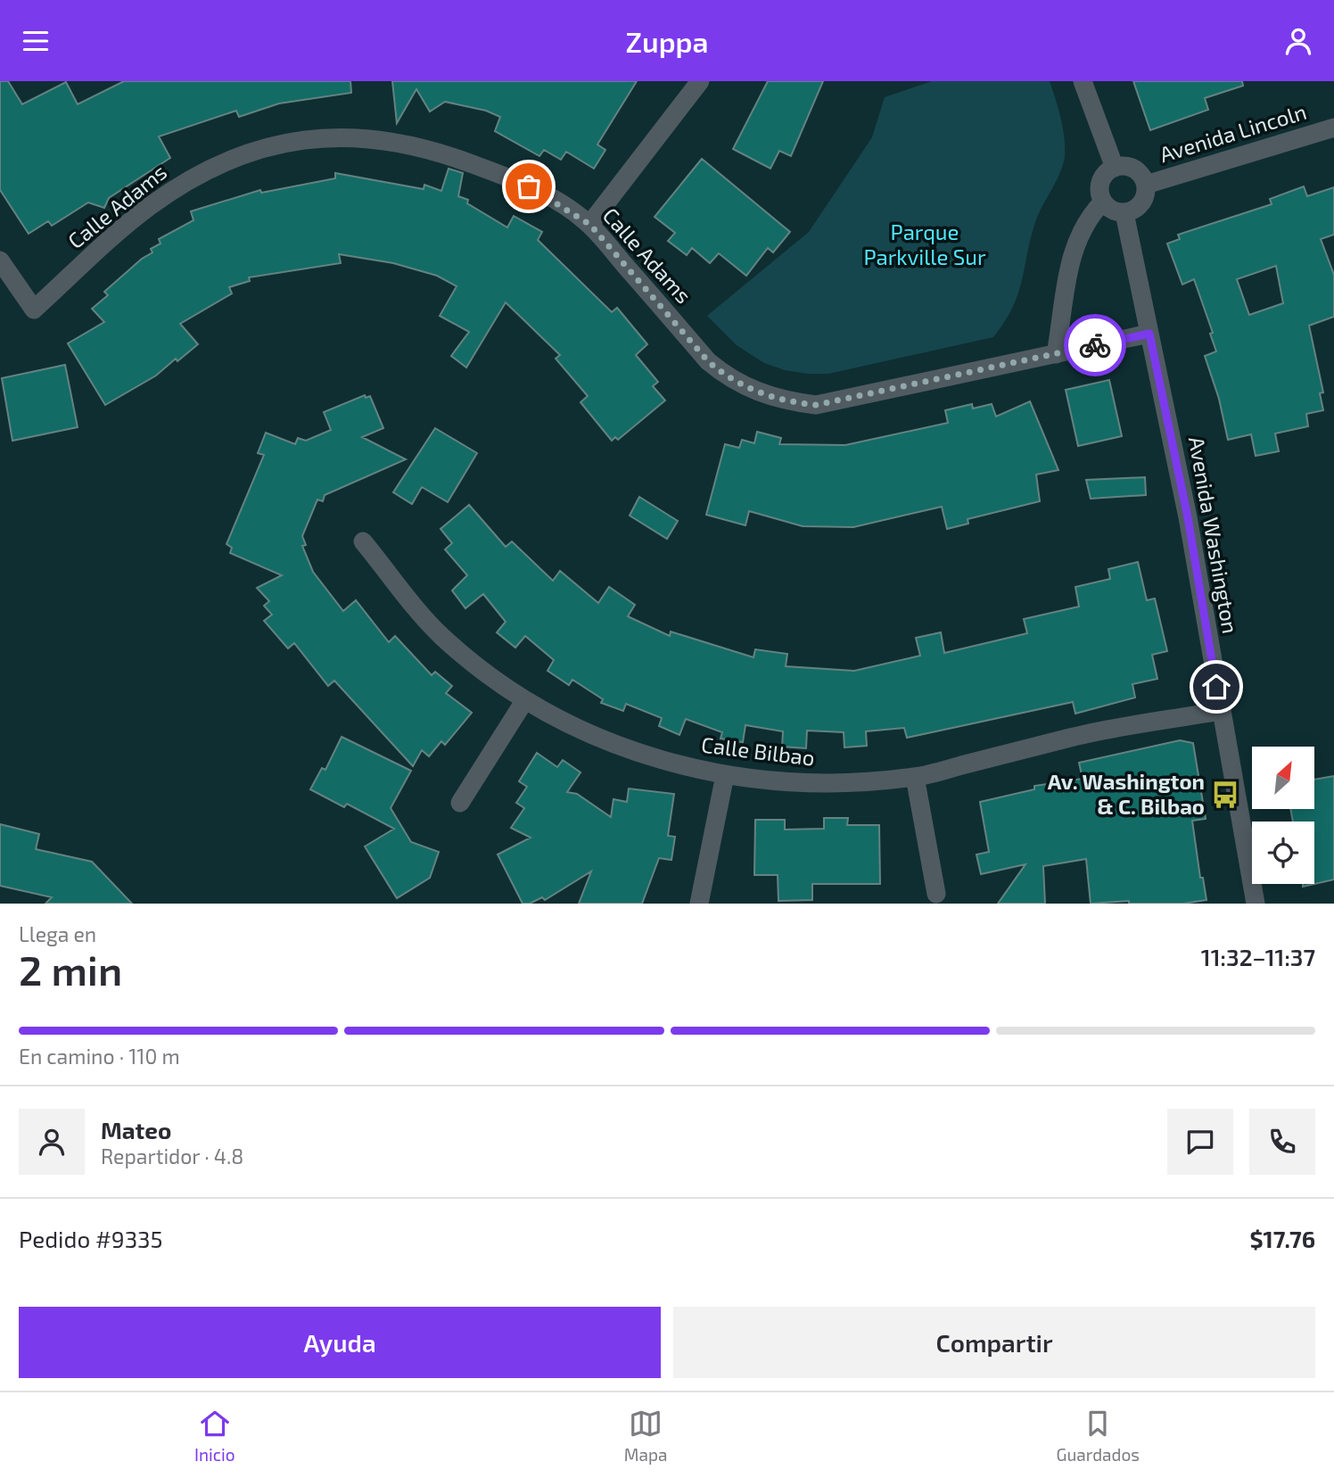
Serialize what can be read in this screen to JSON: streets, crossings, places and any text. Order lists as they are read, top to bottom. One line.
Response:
{"streets":{"street":["Avenida Lincoln","Calle Adams","Avenida Washington","Calle Bilbao"]},"crossings":[["Avenida Lincoln","Avenida Washington"],["Calle Adams","Avenida Washington"],["Avenida Washington","Calle Bilbao"]],"parks":["Parque Parkville Sur"],"places":{"bus stop":["Av. Washington & C. Bilbao"]},"north":"top right","page":{"header":"Zuppa","heading":["2 min","Llega en","11:32–11:37"],"panel":["Mateo","Repartidor · 4.8","Pedido #9335","$17.76"],"bar":"En camino · 110 m","buttons":["Ayuda","Compartir"],"tabs":["Inicio","Mapa","Guardados"]}}
